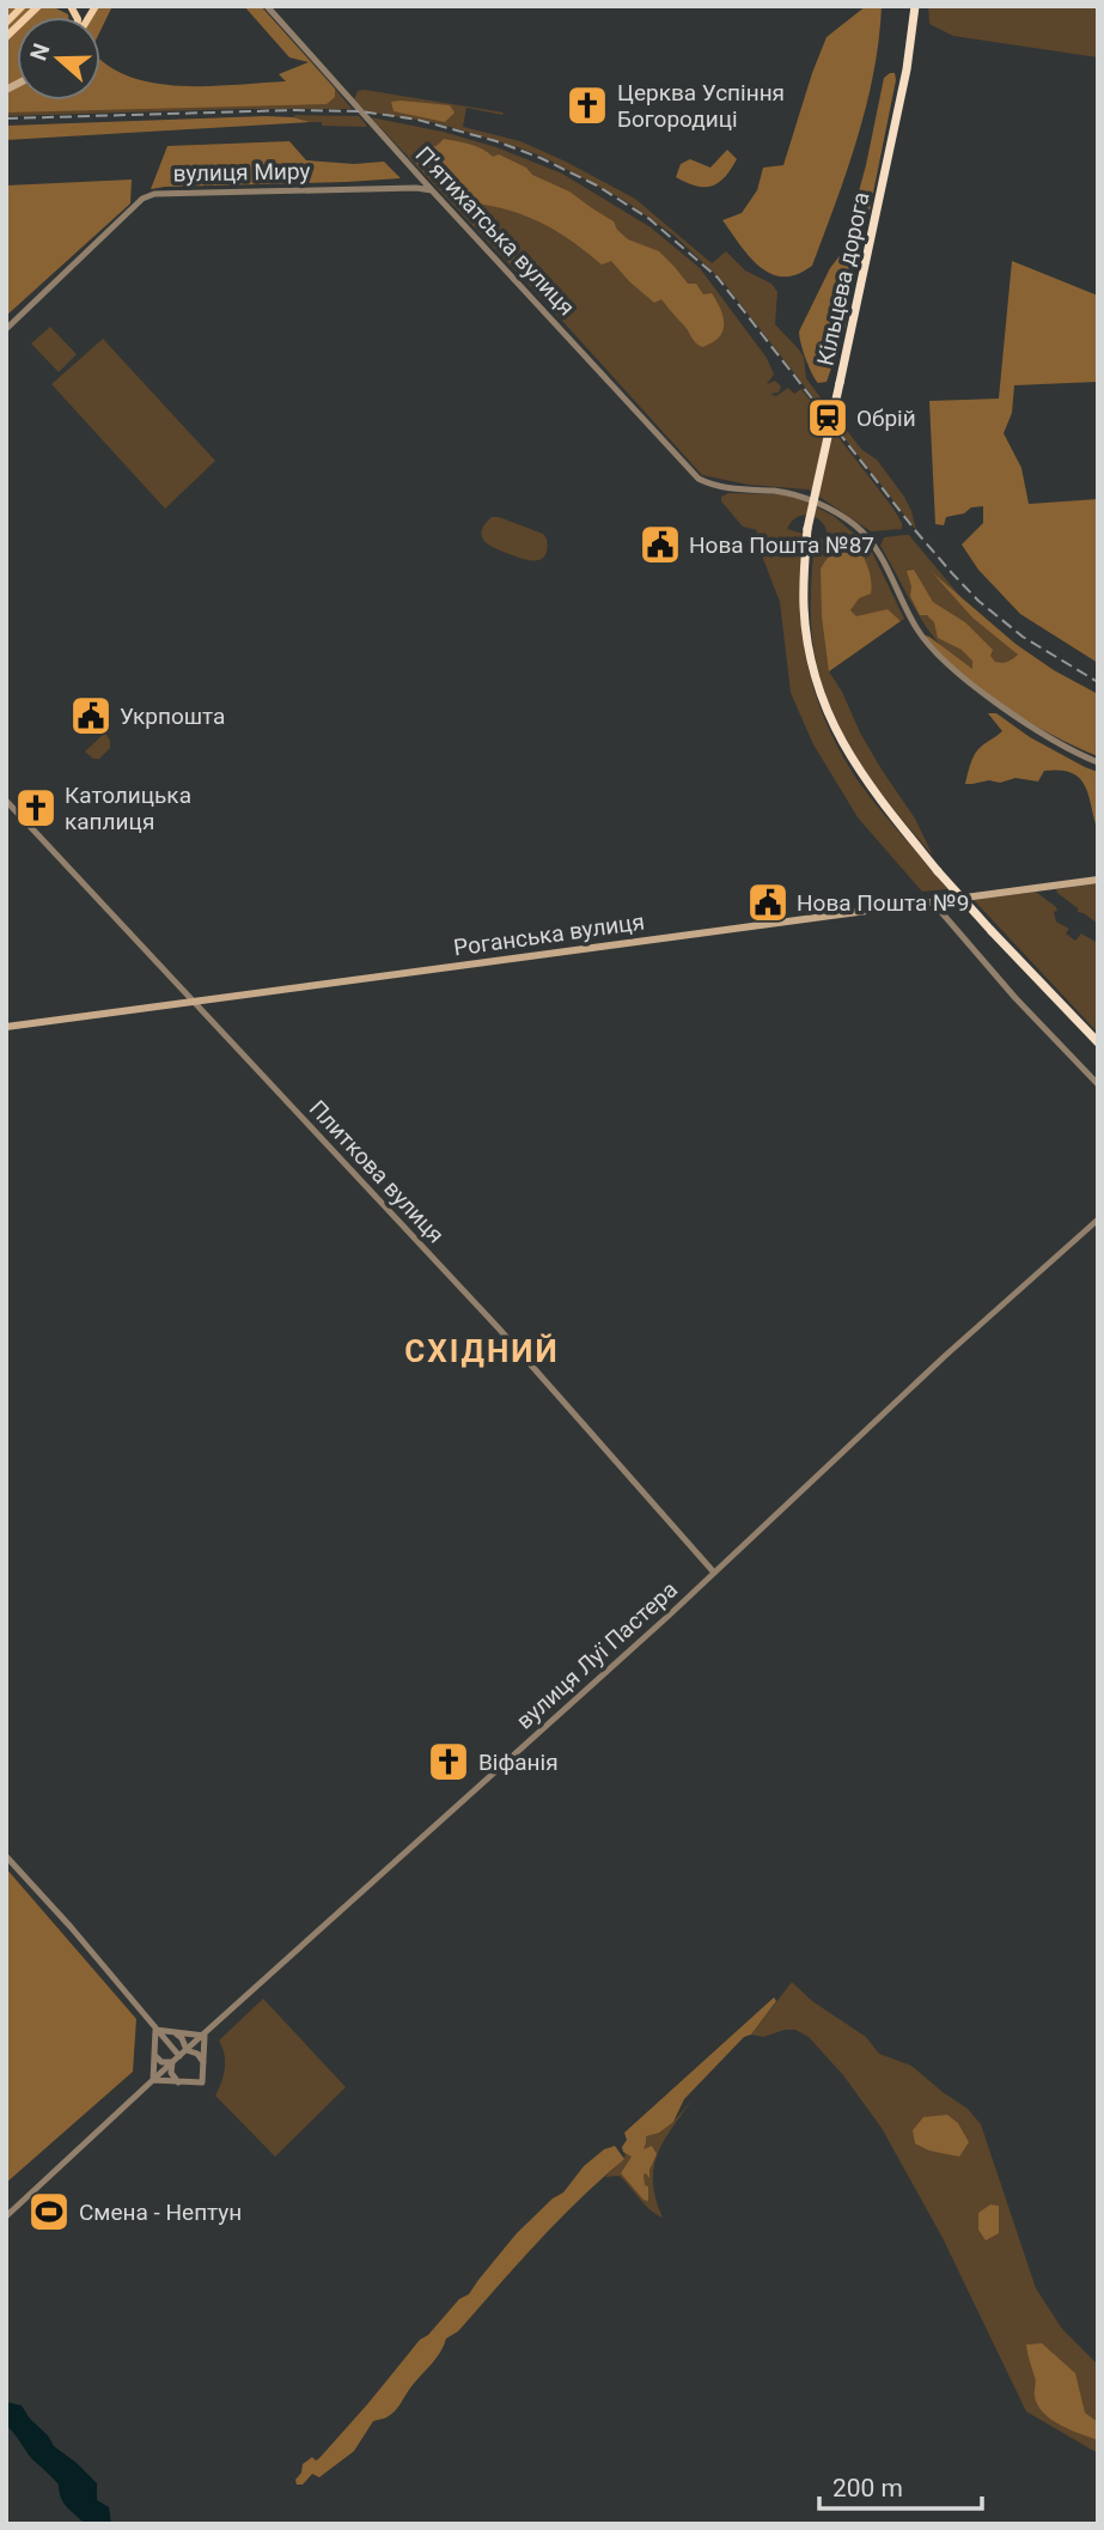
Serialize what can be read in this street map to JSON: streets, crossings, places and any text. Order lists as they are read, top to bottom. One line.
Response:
{"streets":{"highway":["Кільцева дорога"],"main road":["Роганська вулиця"],"street":["вулиця Миру","П’ятихатська вулиця","Плиткова вулиця","вулиця Луї Пастера"]},"crossings":[["вулиця Миру","П’ятихатська вулиця"],["Роганська вулиця","Плиткова вулиця"],["Плиткова вулиця","вулиця Луї Пастера"]],"districts":["СХІДНИЙ"],"places":{"church":["Церква Успіння Богородиці","Католицька каплиця","Віфанія"],"station":["Обрій"],"public building":["Нова Пошта №87","Укрпошта","Нова Пошта №9"],"sports":["Смена - Нептун"]},"scale_bar":"200 m","north":"left"}
